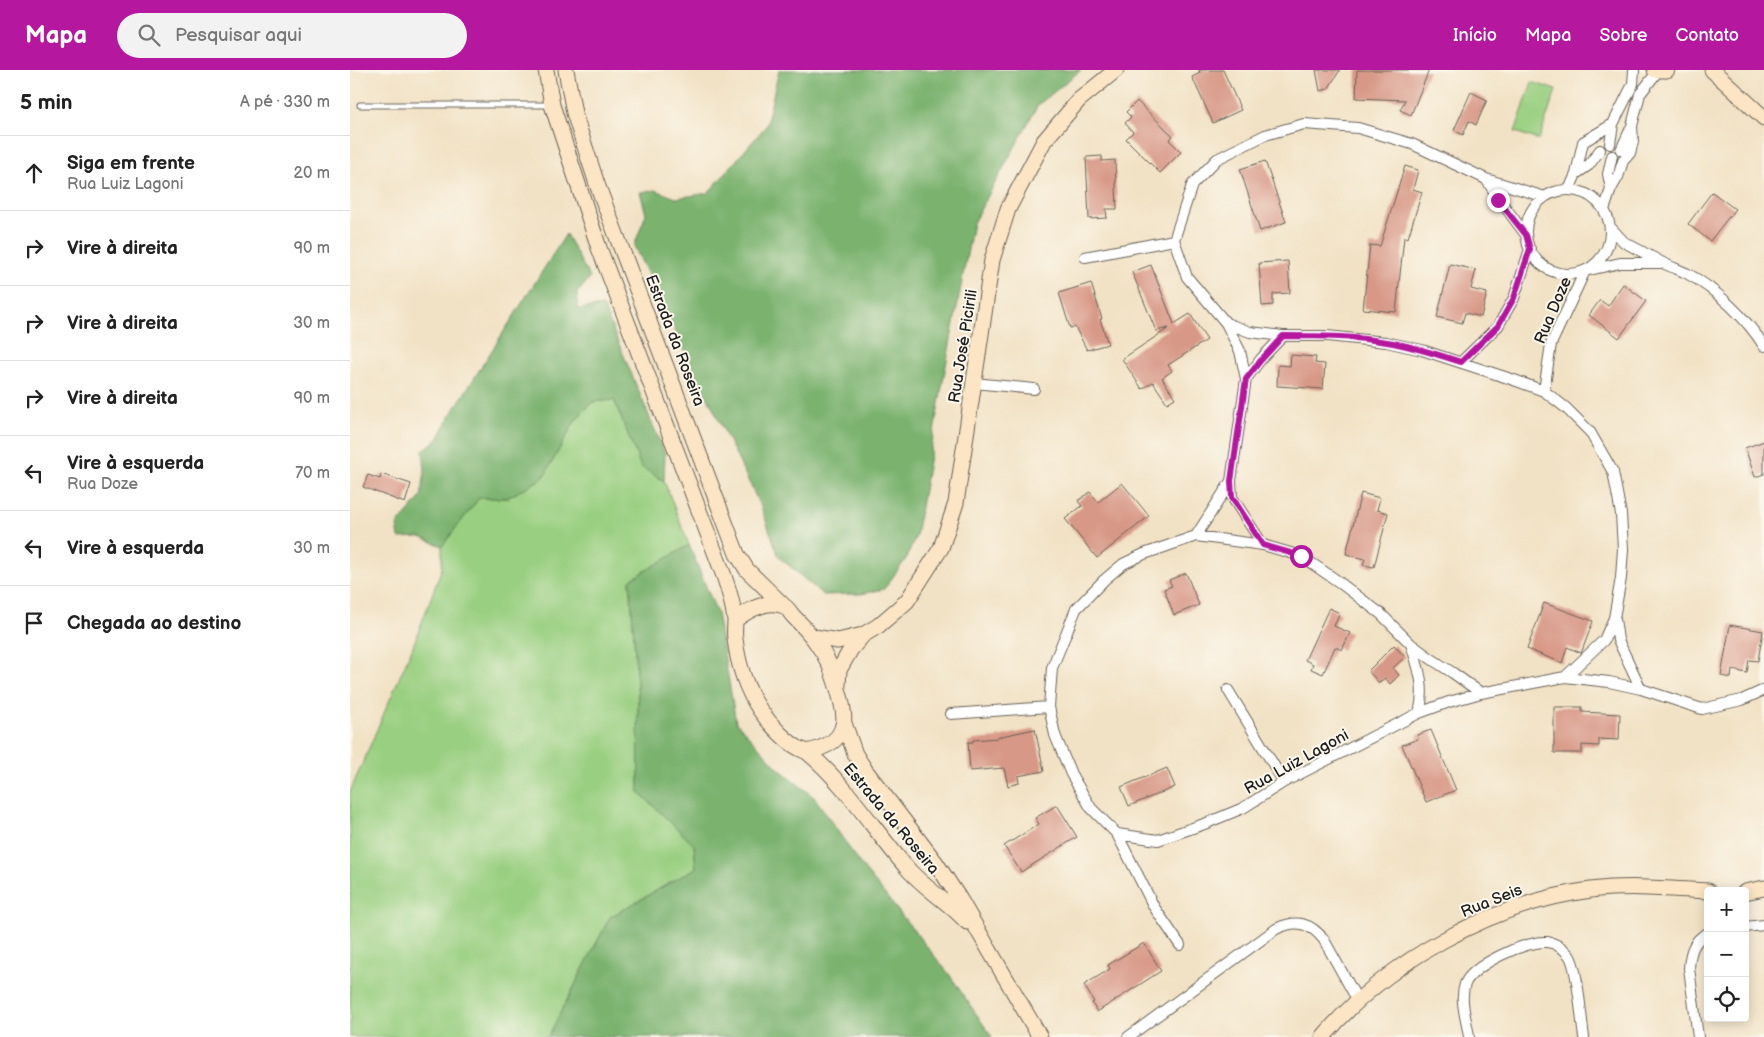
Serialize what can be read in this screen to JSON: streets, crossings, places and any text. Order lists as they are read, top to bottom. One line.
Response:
{"streets":{"street":["Rua Doze","Estrada da Roseira","Rua José Picirili","Rua Luiz Lagoni","Rua Seis"]},"page":{"header":"Mapa","search":"Pesquisar aqui","nav":["Início","Mapa","Sobre","Contato"],"heading":["5 min","A pé · 330 m"],"list":[["Siga em frente","Rua Luiz Lagoni","20 m"],["Vire à direita","90 m"],["Vire à direita","30 m"],["Vire à direita","90 m"],["Vire à esquerda","Rua Doze","70 m"],["Vire à esquerda","30 m"],"Chegada ao destino"],"map_buttons":["+","−"]}}
